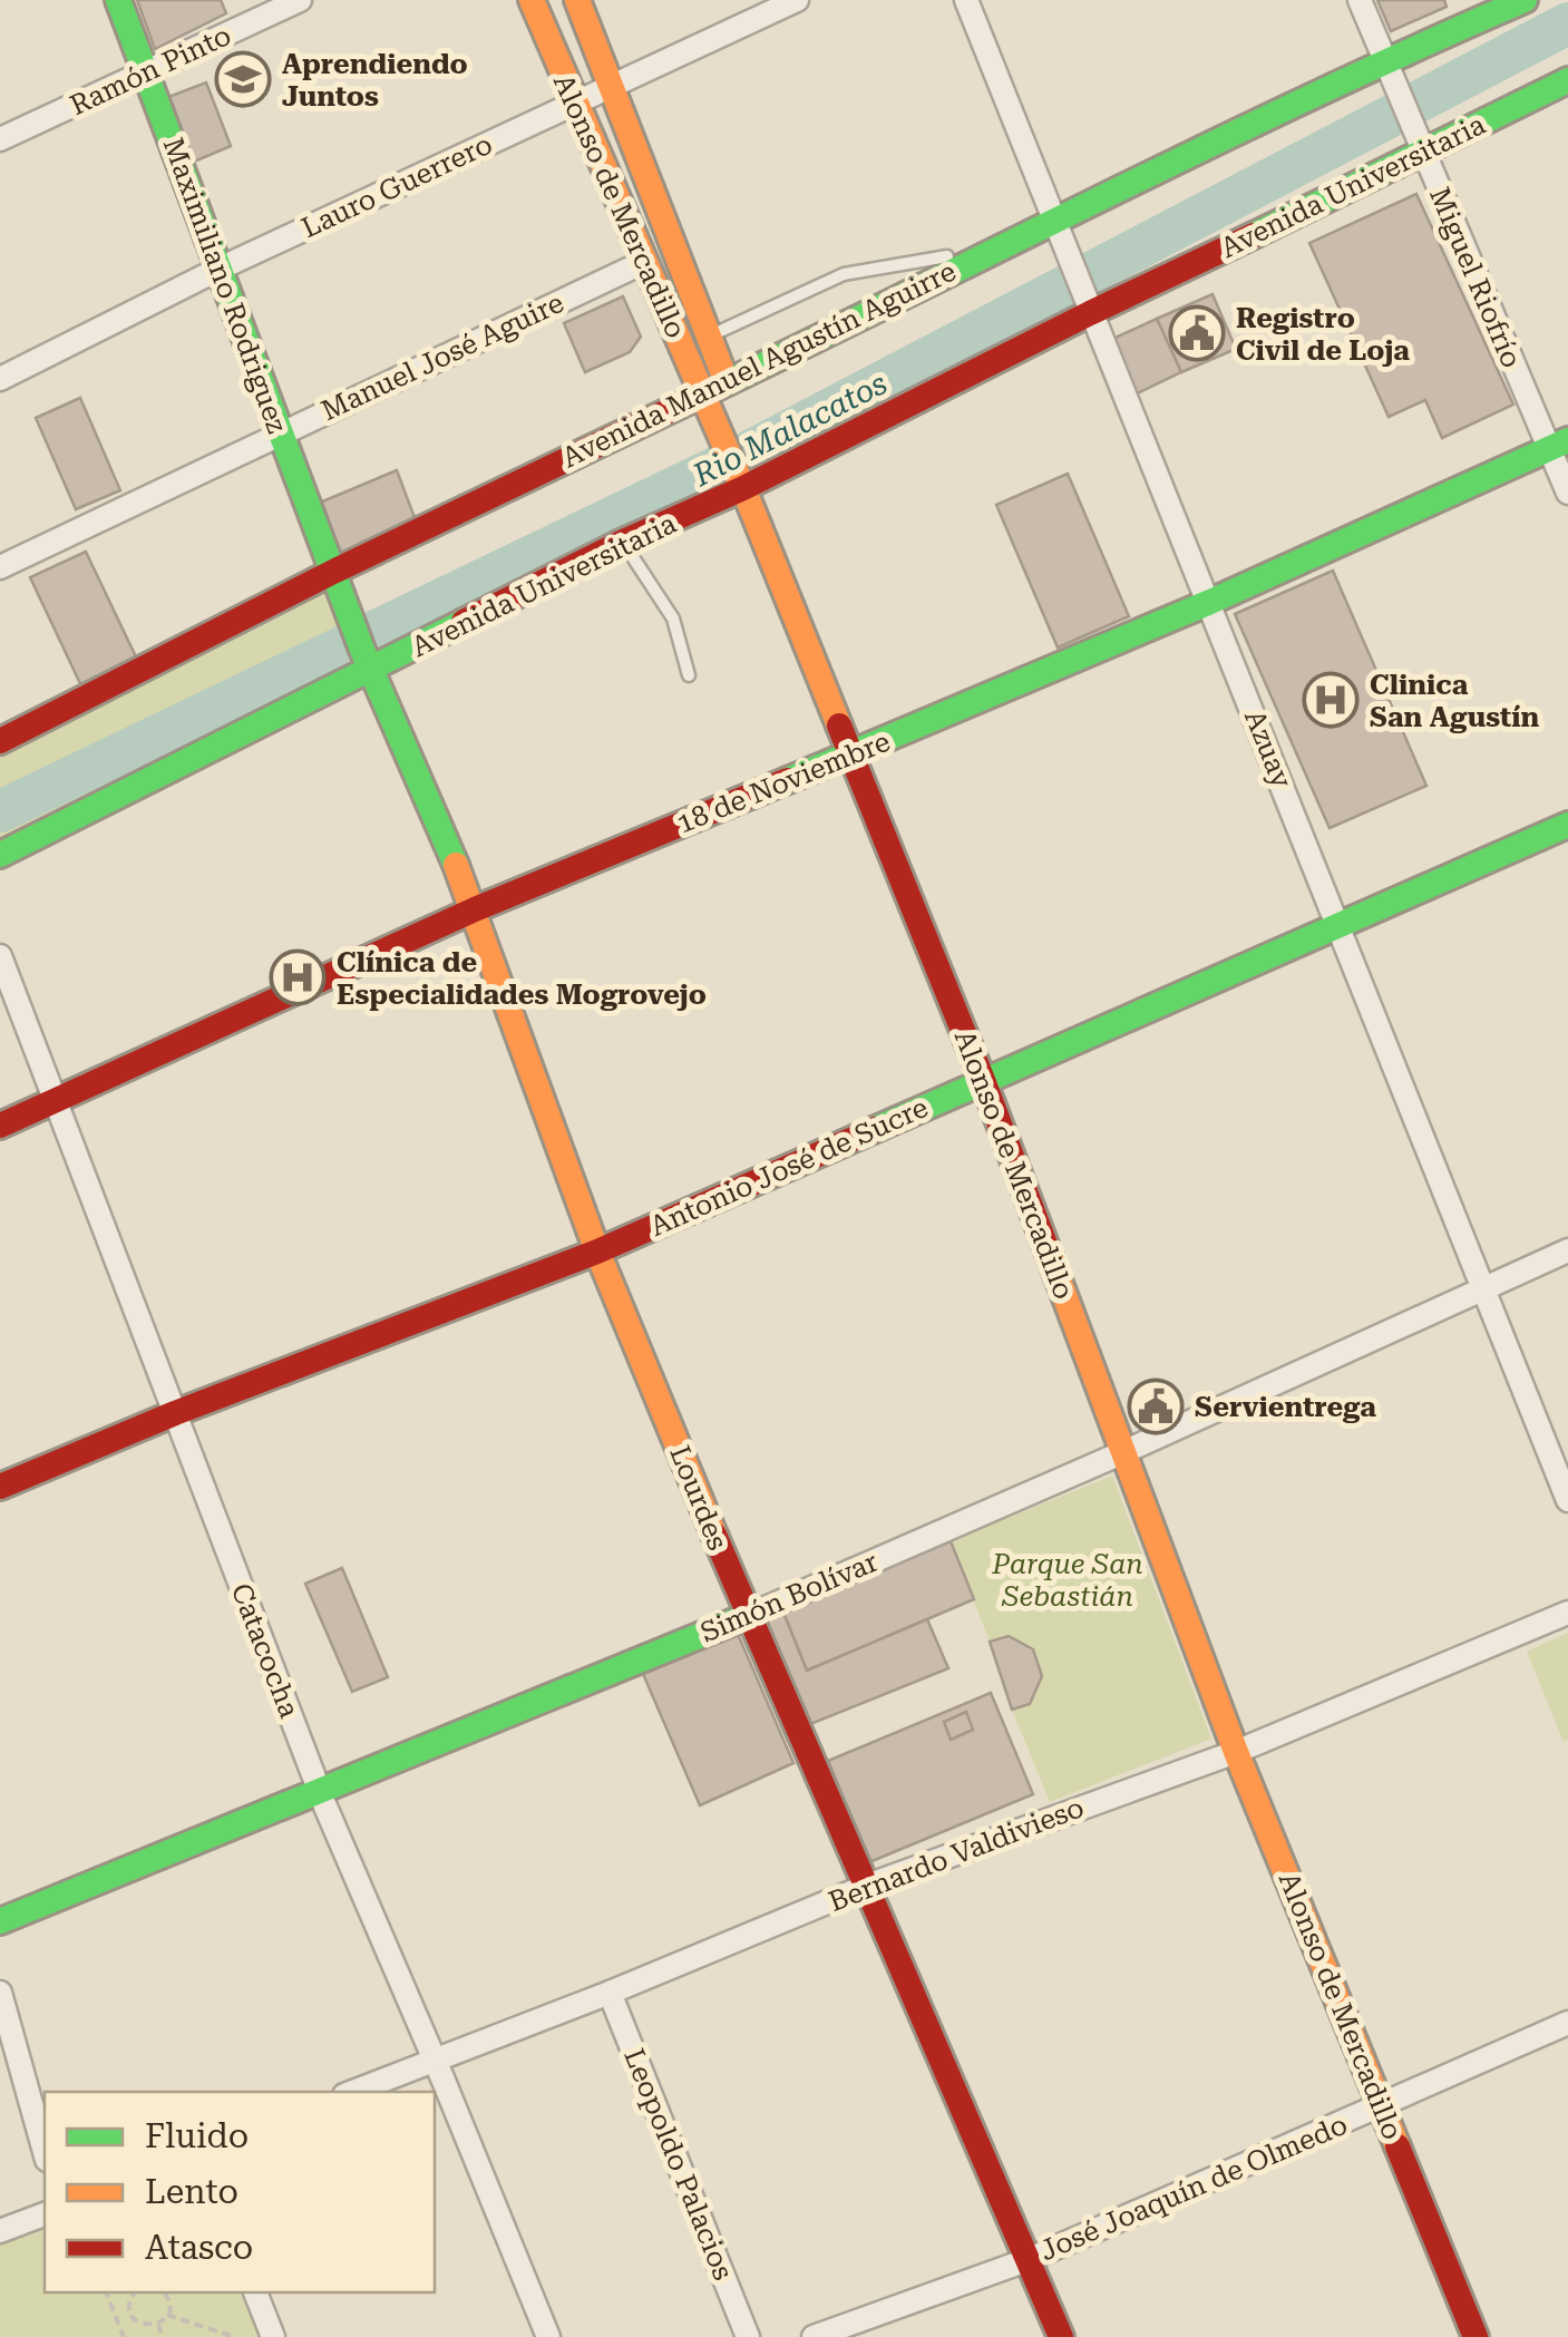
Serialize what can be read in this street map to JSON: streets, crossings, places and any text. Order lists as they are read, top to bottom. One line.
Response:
{"streets":{"street":["Ramón Pinto","Lauro Guerrero","Avenida Universitaria","Alonso de Mercadillo","Miguel Riofrío","Maximiliano Rodriguez","Manuel José Aguire","Avenida Manuel Agustín Aguirre","Azuay","18 de Noviembre","Antonio José de Sucre","Lourdes","Simón Bolívar","Catacocha","Bernardo Valdivieso","Leopoldo Palacios","José Joaquín de Olmedo"]},"crossings":[["Ramón Pinto","Maximiliano Rodriguez"],["Lauro Guerrero","Alonso de Mercadillo"],["Lauro Guerrero","Maximiliano Rodriguez"],["Avenida Universitaria","Alonso de Mercadillo"],["Avenida Universitaria","Miguel Riofrío"],["Avenida Universitaria","Maximiliano Rodriguez"],["Avenida Universitaria","Azuay"],["Avenida Universitaria","Lourdes"],["Alonso de Mercadillo","Manuel José Aguire"],["Alonso de Mercadillo","Avenida Manuel Agustín Aguirre"],["Alonso de Mercadillo","18 de Noviembre"],["Alonso de Mercadillo","Antonio José de Sucre"],["Alonso de Mercadillo","Simón Bolívar"],["Alonso de Mercadillo","Bernardo Valdivieso"],["Alonso de Mercadillo","José Joaquín de Olmedo"],["Miguel Riofrío","Avenida Manuel Agustín Aguirre"],["Miguel Riofrío","18 de Noviembre"],["Maximiliano Rodriguez","Manuel José Aguire"],["Maximiliano Rodriguez","Avenida Manuel Agustín Aguirre"],["Maximiliano Rodriguez","Lourdes"],["Avenida Manuel Agustín Aguirre","Azuay"],["Azuay","18 de Noviembre"],["Azuay","Antonio José de Sucre"],["Azuay","Simón Bolívar"],["18 de Noviembre","Lourdes"],["18 de Noviembre","Catacocha"],["Antonio José de Sucre","Lourdes"],["Antonio José de Sucre","Catacocha"],["Lourdes","Simón Bolívar"],["Lourdes","Bernardo Valdivieso"],["Lourdes","José Joaquín de Olmedo"],["Simón Bolívar","Catacocha"],["Catacocha","Bernardo Valdivieso"],["Bernardo Valdivieso","Leopoldo Palacios"]],"water":["Rio Malacatos"],"parks":["Parque San Sebastián"],"places":{"school or university":["Aprendiendo Juntos"],"public building":["Registro Civil de Loja","Servientrega"],"hospital":["Clinica San Agustín","Clínica de Especialidades Mogrovejo"]},"legend":["Fluido","Lento","Atasco"]}
